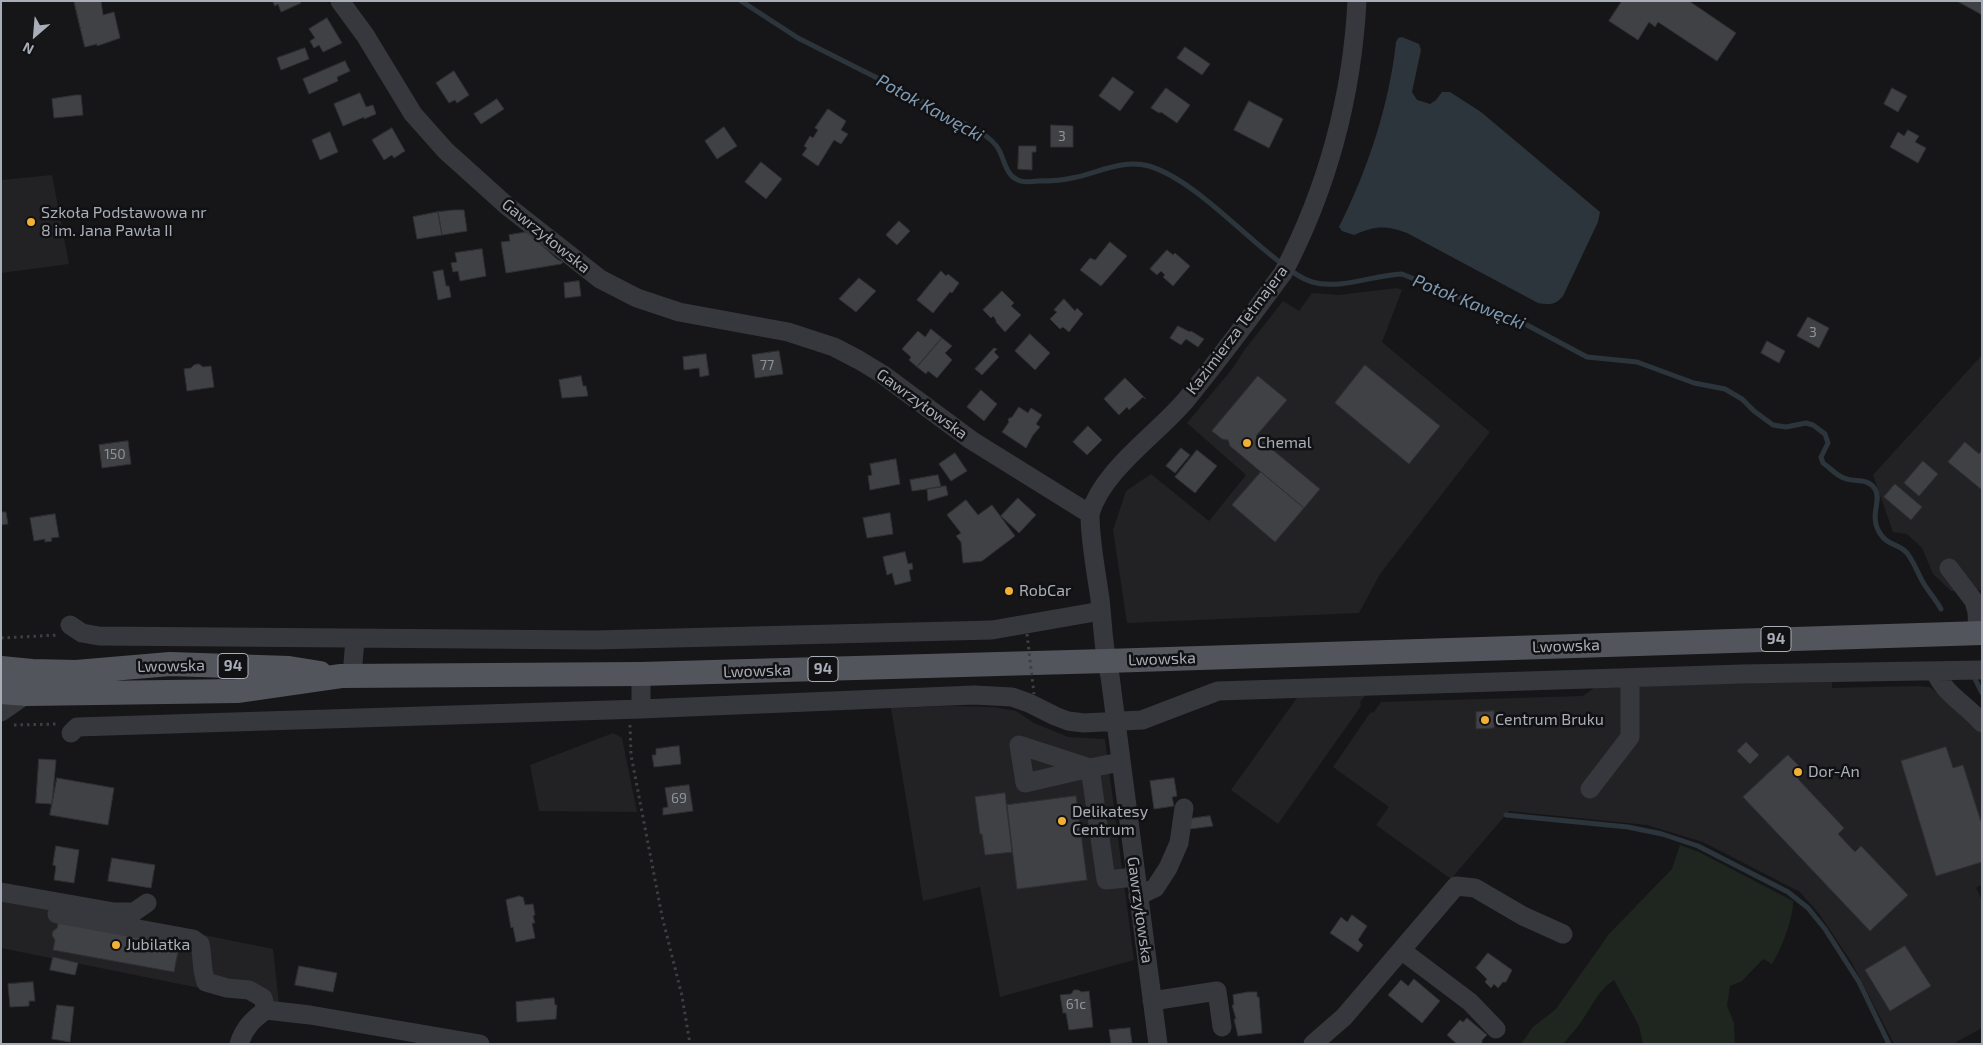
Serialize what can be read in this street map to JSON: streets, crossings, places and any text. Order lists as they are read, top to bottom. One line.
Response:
{"streets":{"main road":["94","Lwowska"],"street":["Gawrzyłowska","Kazimierza Tetmajera"]},"crossings":[["Gawrzyłowska","Kazimierza Tetmajera"],["Gawrzyłowska","Lwowska"]],"water":["Potok Kawęcki"],"places":["Szkoła Podstawowa nr 8 im. Jana Pawła II","Chemal","RobCar","Centrum Bruku","Dor-An","Delikatesy Centrum","Jubilatka"],"house_numbers":["3","3","77","150","69","61c"],"north":"bottom left"}
